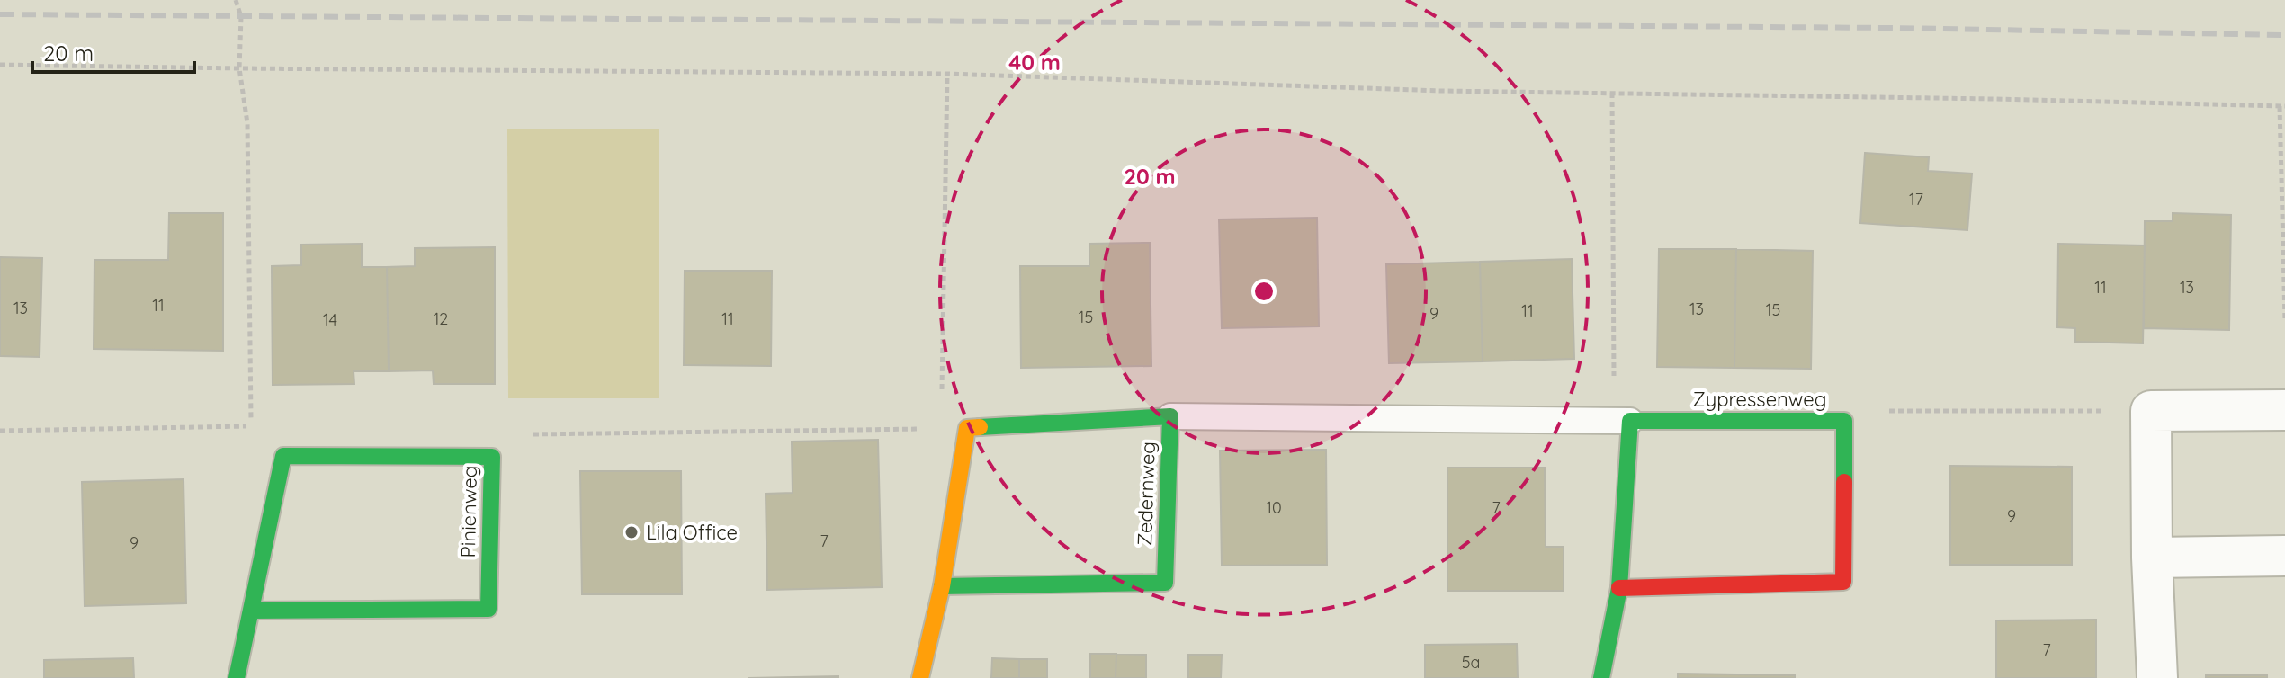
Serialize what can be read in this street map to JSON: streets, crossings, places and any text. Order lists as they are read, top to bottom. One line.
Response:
{"streets":{"street":["Zypressenweg","Zedernweg","Pinienweg"]},"places":["Lila Office"],"house_numbers":["17","11","13","11","13","13","15","11","9","15","12","11","14","10","7","9","7","9","7","5a"],"scale_bar":"20 m","rings":["40 m","20 m"]}
